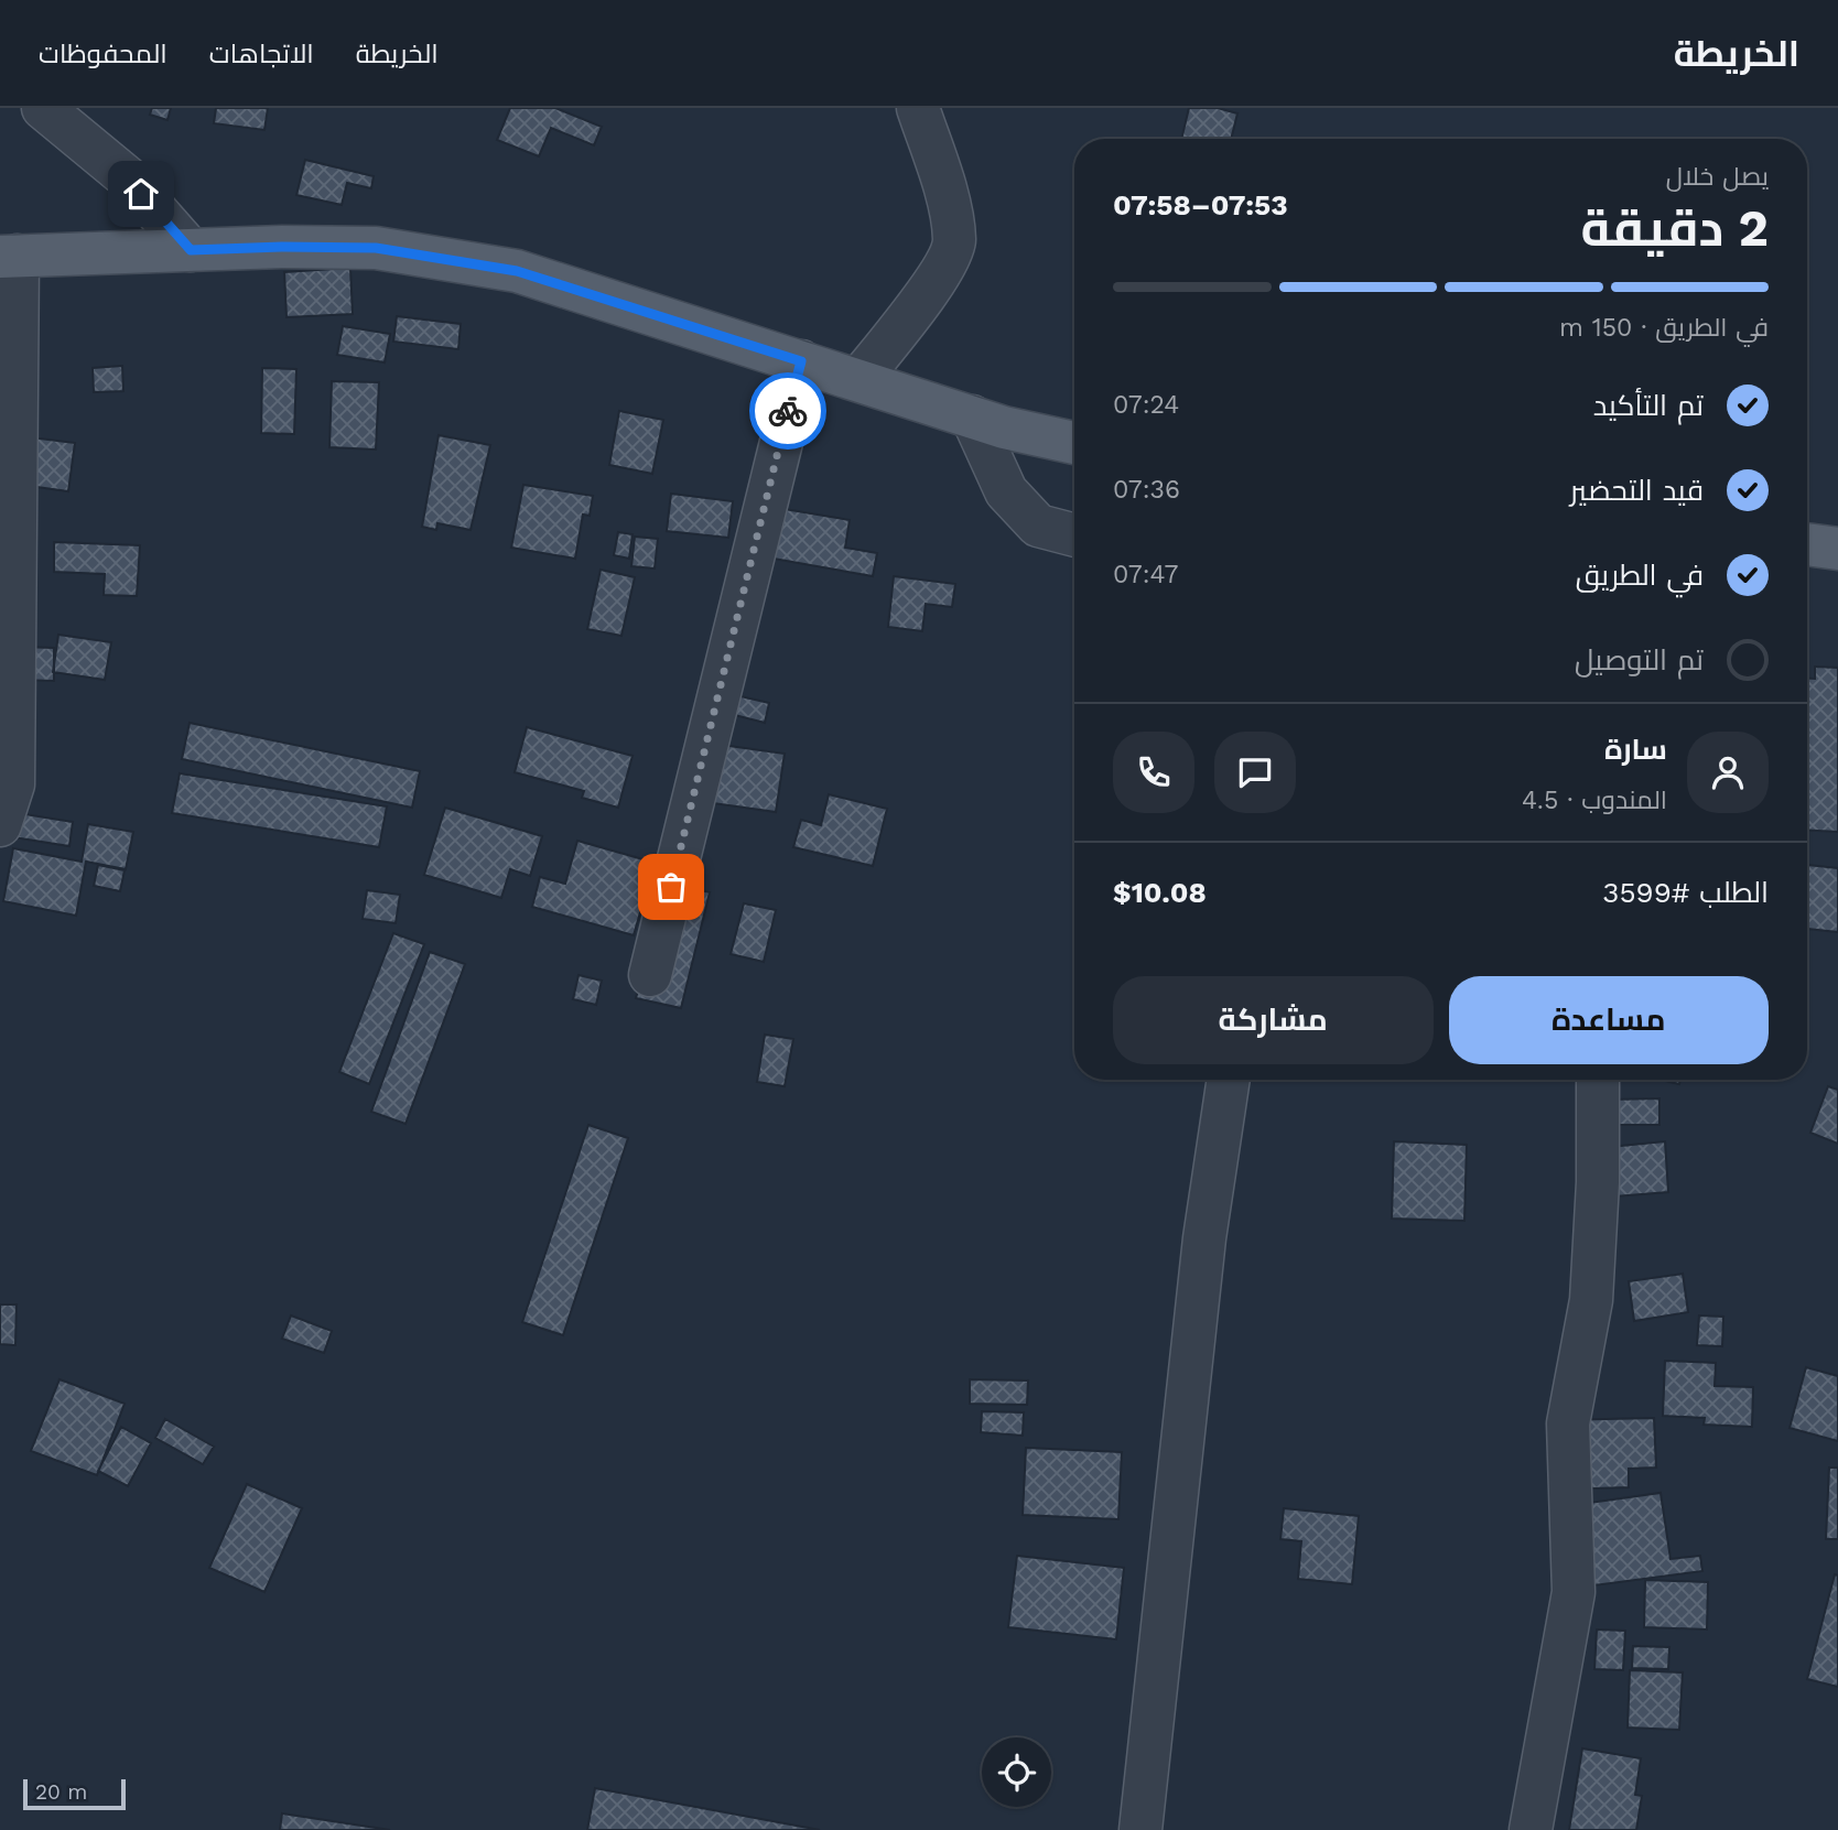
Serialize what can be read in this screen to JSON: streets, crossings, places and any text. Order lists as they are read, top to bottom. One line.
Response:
{"scale_bar":"20 m","page":{"header":"الخريطة","nav":["الخريطة","الاتجاهات","المحفوظات"],"heading":["2 دقيقة","يصل خلال","07:53–07:58"],"panel":["سارة","المندوب · 4.5","الطلب #3599","$10.08"],"bar":"في الطريق · 150 m","list":[["تم التأكيد","07:24"],["قيد التحضير","07:36"],["في الطريق","07:47"],"تم التوصيل"],"buttons":["مساعدة","مشاركة"],"scale":"20 m"}}
